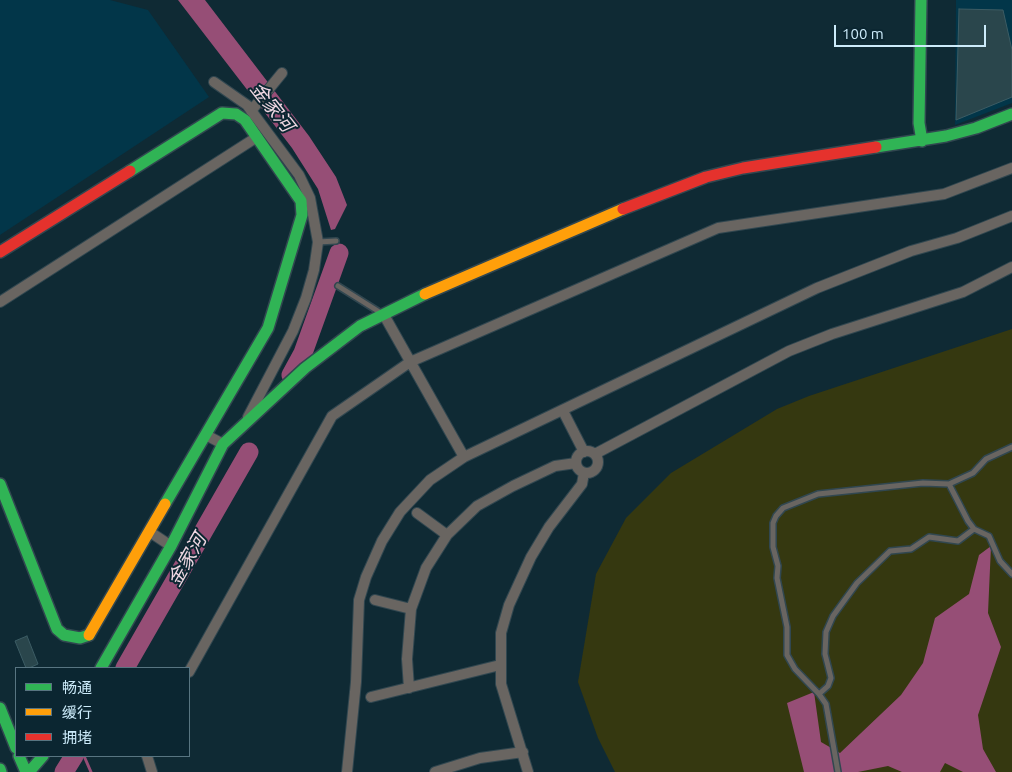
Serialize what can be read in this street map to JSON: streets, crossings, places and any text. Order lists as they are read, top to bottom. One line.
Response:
{"water":["金家河"],"legend":["畅通","缓行","拥堵"],"scale_bar":"100 m"}
